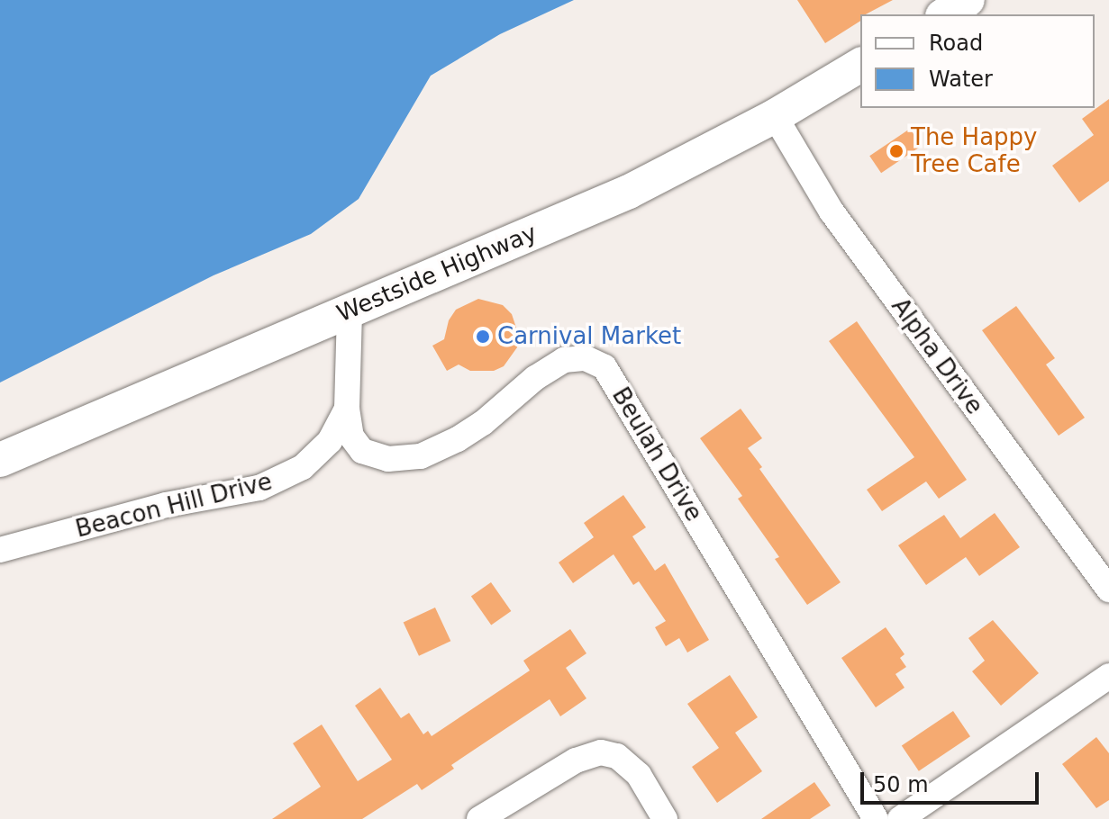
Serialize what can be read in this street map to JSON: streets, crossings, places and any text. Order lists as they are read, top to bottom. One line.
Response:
{"streets":{"main road":["Westside Highway"],"street":["Alpha Drive","Beulah Drive","Beacon Hill Drive"]},"crossings":[["Westside Highway","Alpha Drive"],["Westside Highway","Beacon Hill Drive"],["Beulah Drive","Beacon Hill Drive"]],"places":["The Happy Tree Cafe","Carnival Market"],"legend":["Road","Water"],"scale_bar":"50 m"}
